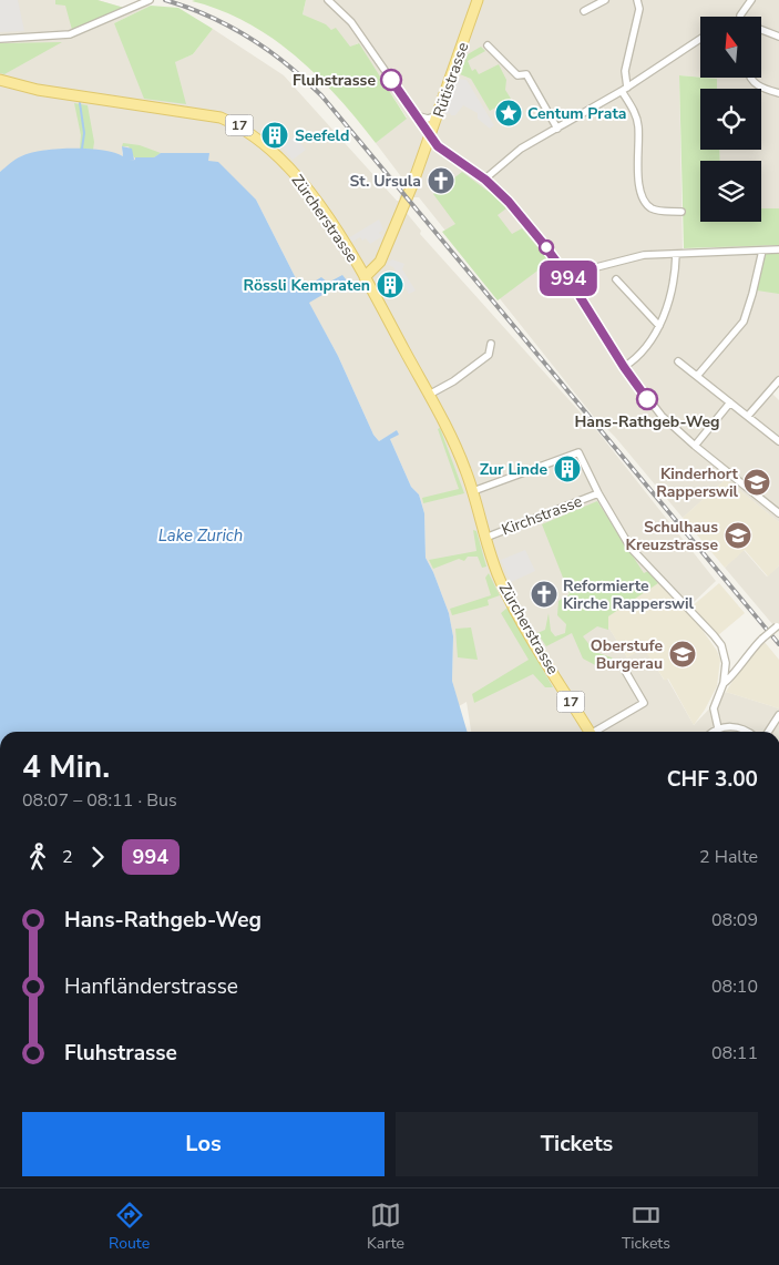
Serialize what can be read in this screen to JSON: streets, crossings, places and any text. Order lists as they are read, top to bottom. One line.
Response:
{"streets":{"main road":["Rütistrasse","17","Zürcherstrasse"],"street":["Kirchstrasse"]},"crossings":[["Rütistrasse","Zürcherstrasse"],["Zürcherstrasse","Kirchstrasse"]],"water":["Lake Zurich"],"places":{"other":["Fluhstrasse","Hans-Rathgeb-Weg"],"place":["Centum Prata"],"building":["Seefeld","Rössli Kempraten","Zur Linde"],"church":["St. Ursula","Reformierte Kirche Rapperswil"],"school or university":["Kinderhort Rapperswil","Schulhaus Kreuzstrasse","Oberstufe Burgerau"]},"lines":["bus line 994"],"north":"top","page":{"on_map":"994","heading":["4 Min.","08:07 – 08:11 · Bus","CHF 3.00"],"legs":["2","994","2 Halte"],"list":[{"name":"Hans-Rathgeb-Weg","value":"08:09"},{"name":"Hanfländerstrasse","value":"08:10"},{"name":"Fluhstrasse","value":"08:11"}],"buttons":["Los","Tickets"],"tabs":["Route","Karte","Tickets"]}}
